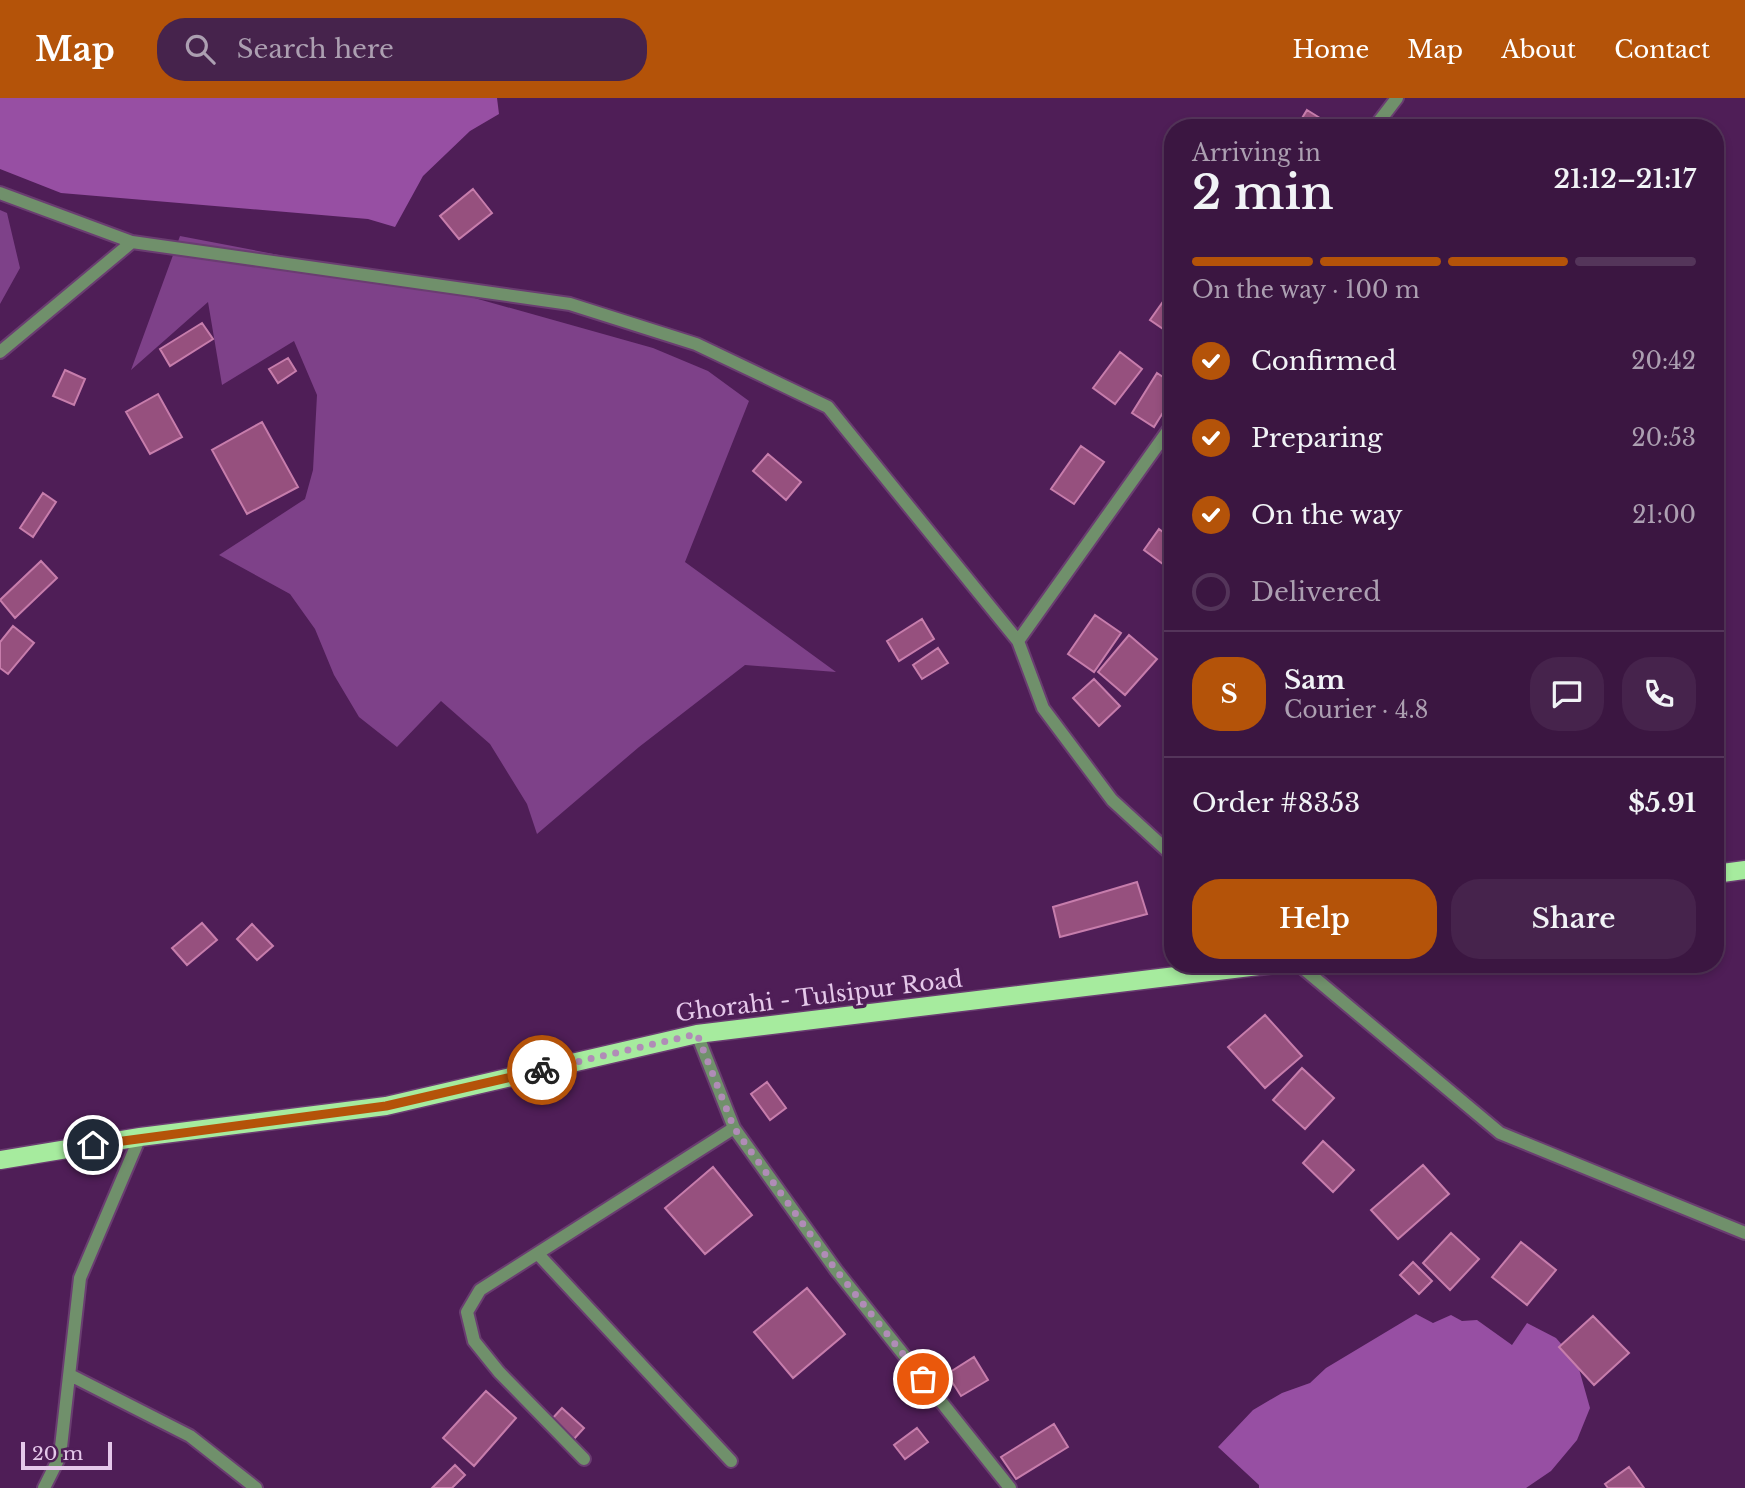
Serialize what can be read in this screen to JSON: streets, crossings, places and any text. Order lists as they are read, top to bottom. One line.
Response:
{"streets":{"main road":["Ghorahi - Tulsipur Road"]},"scale_bar":"20 m","page":{"header":"Map","search":"Search here","nav":["Home","Map","About","Contact"],"heading":["2 min","Arriving in","21:12–21:17"],"panel":["Sam","Courier · 4.8","Order #8353","$5.91"],"bar":"On the way · 100 m","list":[["Confirmed","20:42"],["Preparing","20:53"],["On the way","21:00"],"Delivered"],"round":"S","buttons":["Help","Share"],"scale":"20 m"}}
